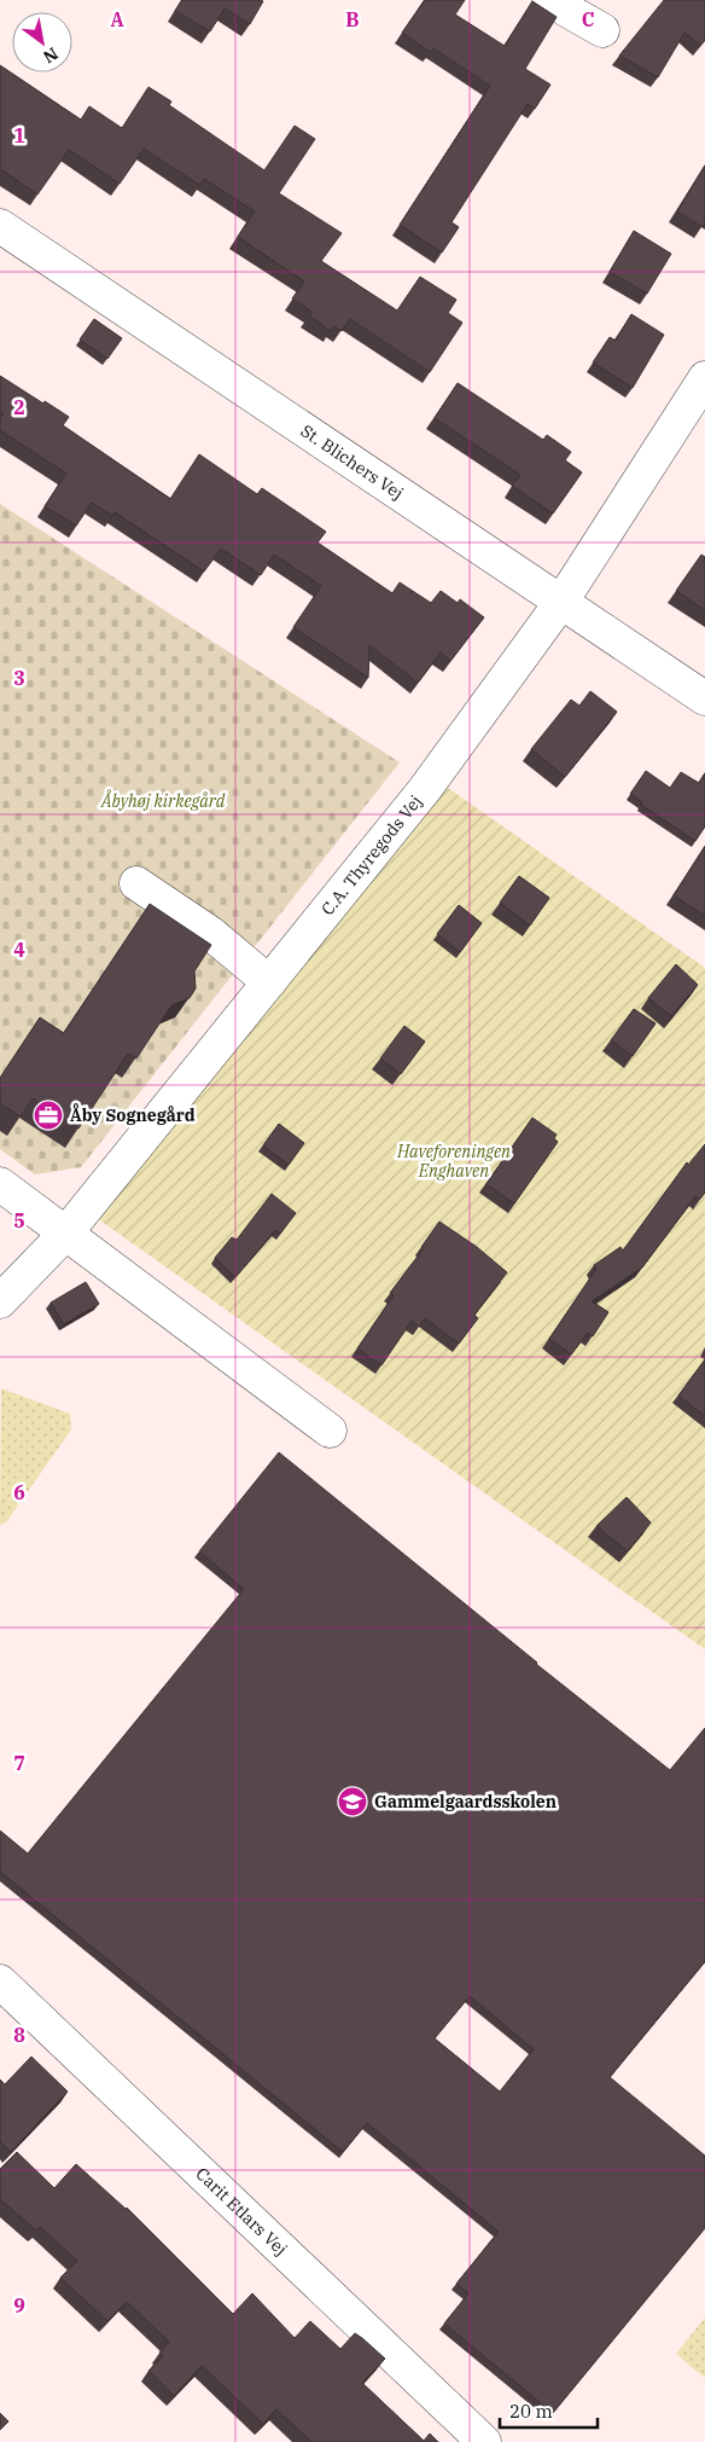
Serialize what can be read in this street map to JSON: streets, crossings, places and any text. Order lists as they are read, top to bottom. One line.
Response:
{"streets":{"street":["St. Blichers Vej","C.A. Thyregods Vej","Carit Etlars Vej"]},"crossings":[["St. Blichers Vej","C.A. Thyregods Vej"]],"parks":["Åbyhøj kirkegård","Haveforeningen Enghaven"],"places":{"office":["Åby Sognegård"],"school or university":["Gammelgaardsskolen"]},"scale_bar":"20 m","north":"bottom right","grid":{"columns":["A","B","C"],"rows":["1","2","3","4","5","6","7","8","9"]}}
